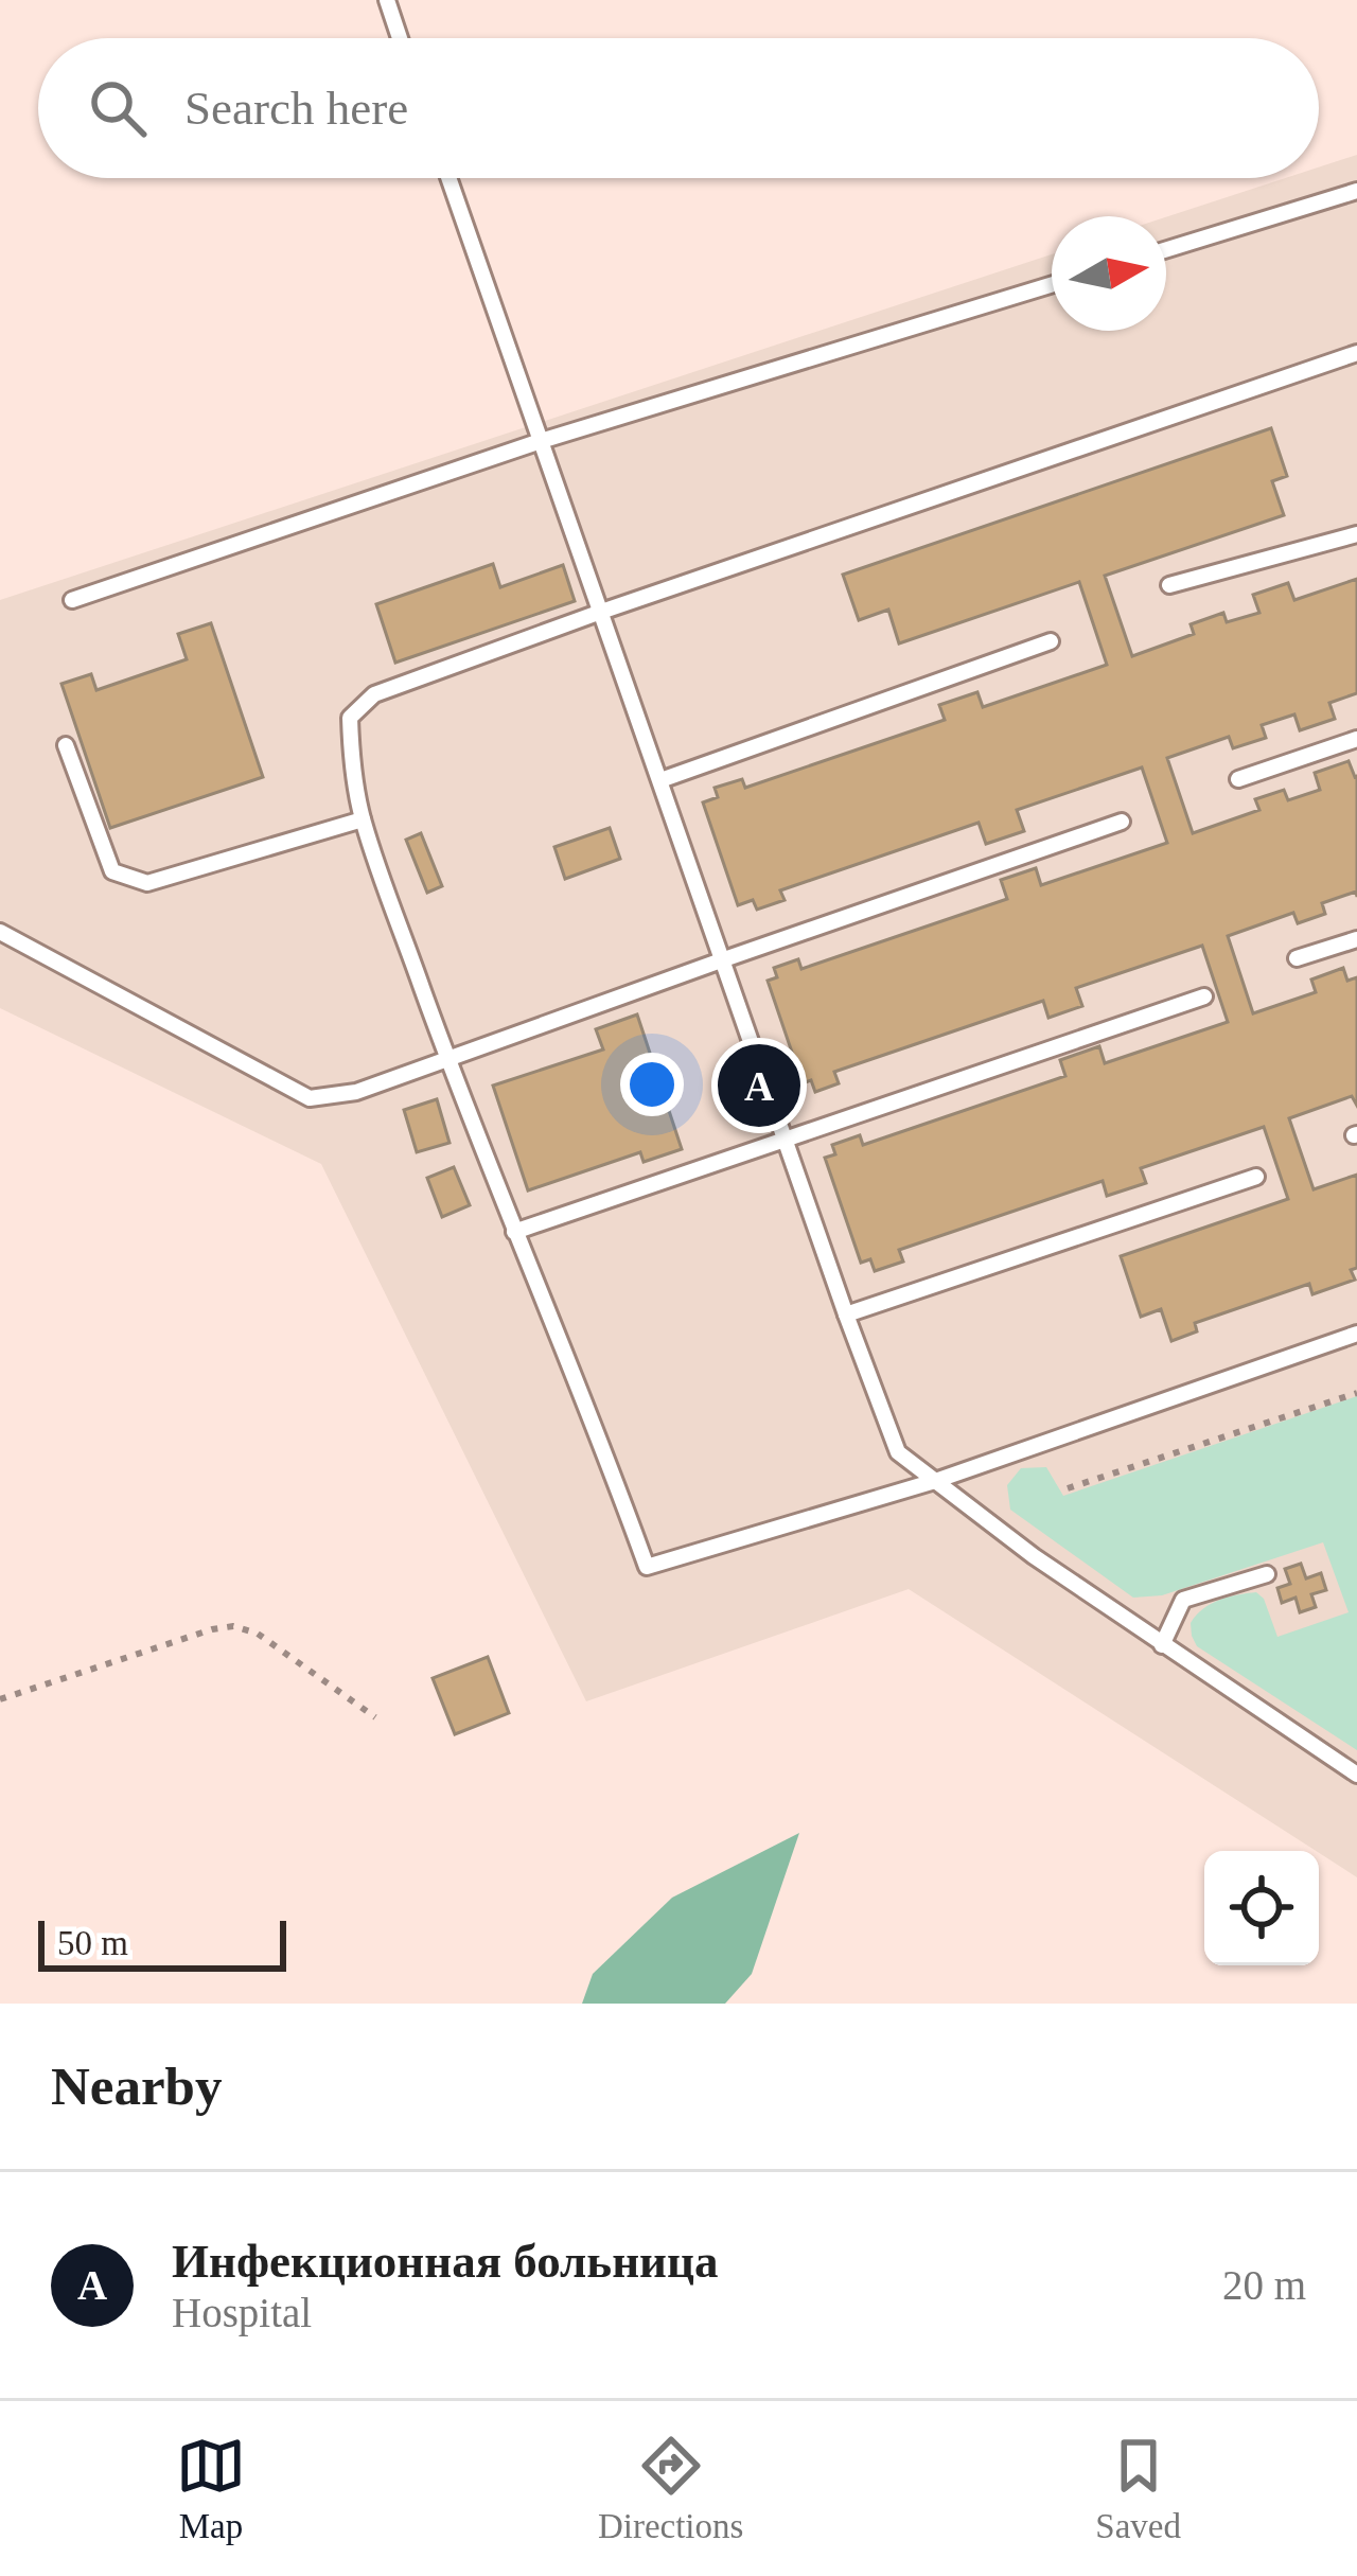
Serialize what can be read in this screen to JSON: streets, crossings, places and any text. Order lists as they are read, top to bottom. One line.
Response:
{"scale_bar":"50 m","north":"right","page":{"search":"Search here","pins":"A","scale":"50 m","heading":"Nearby","list":[{"mark":"A","name":"Инфекционная больница","note":"Hospital","value":"20 m"}],"nav":["Map","Directions","Saved"]}}
